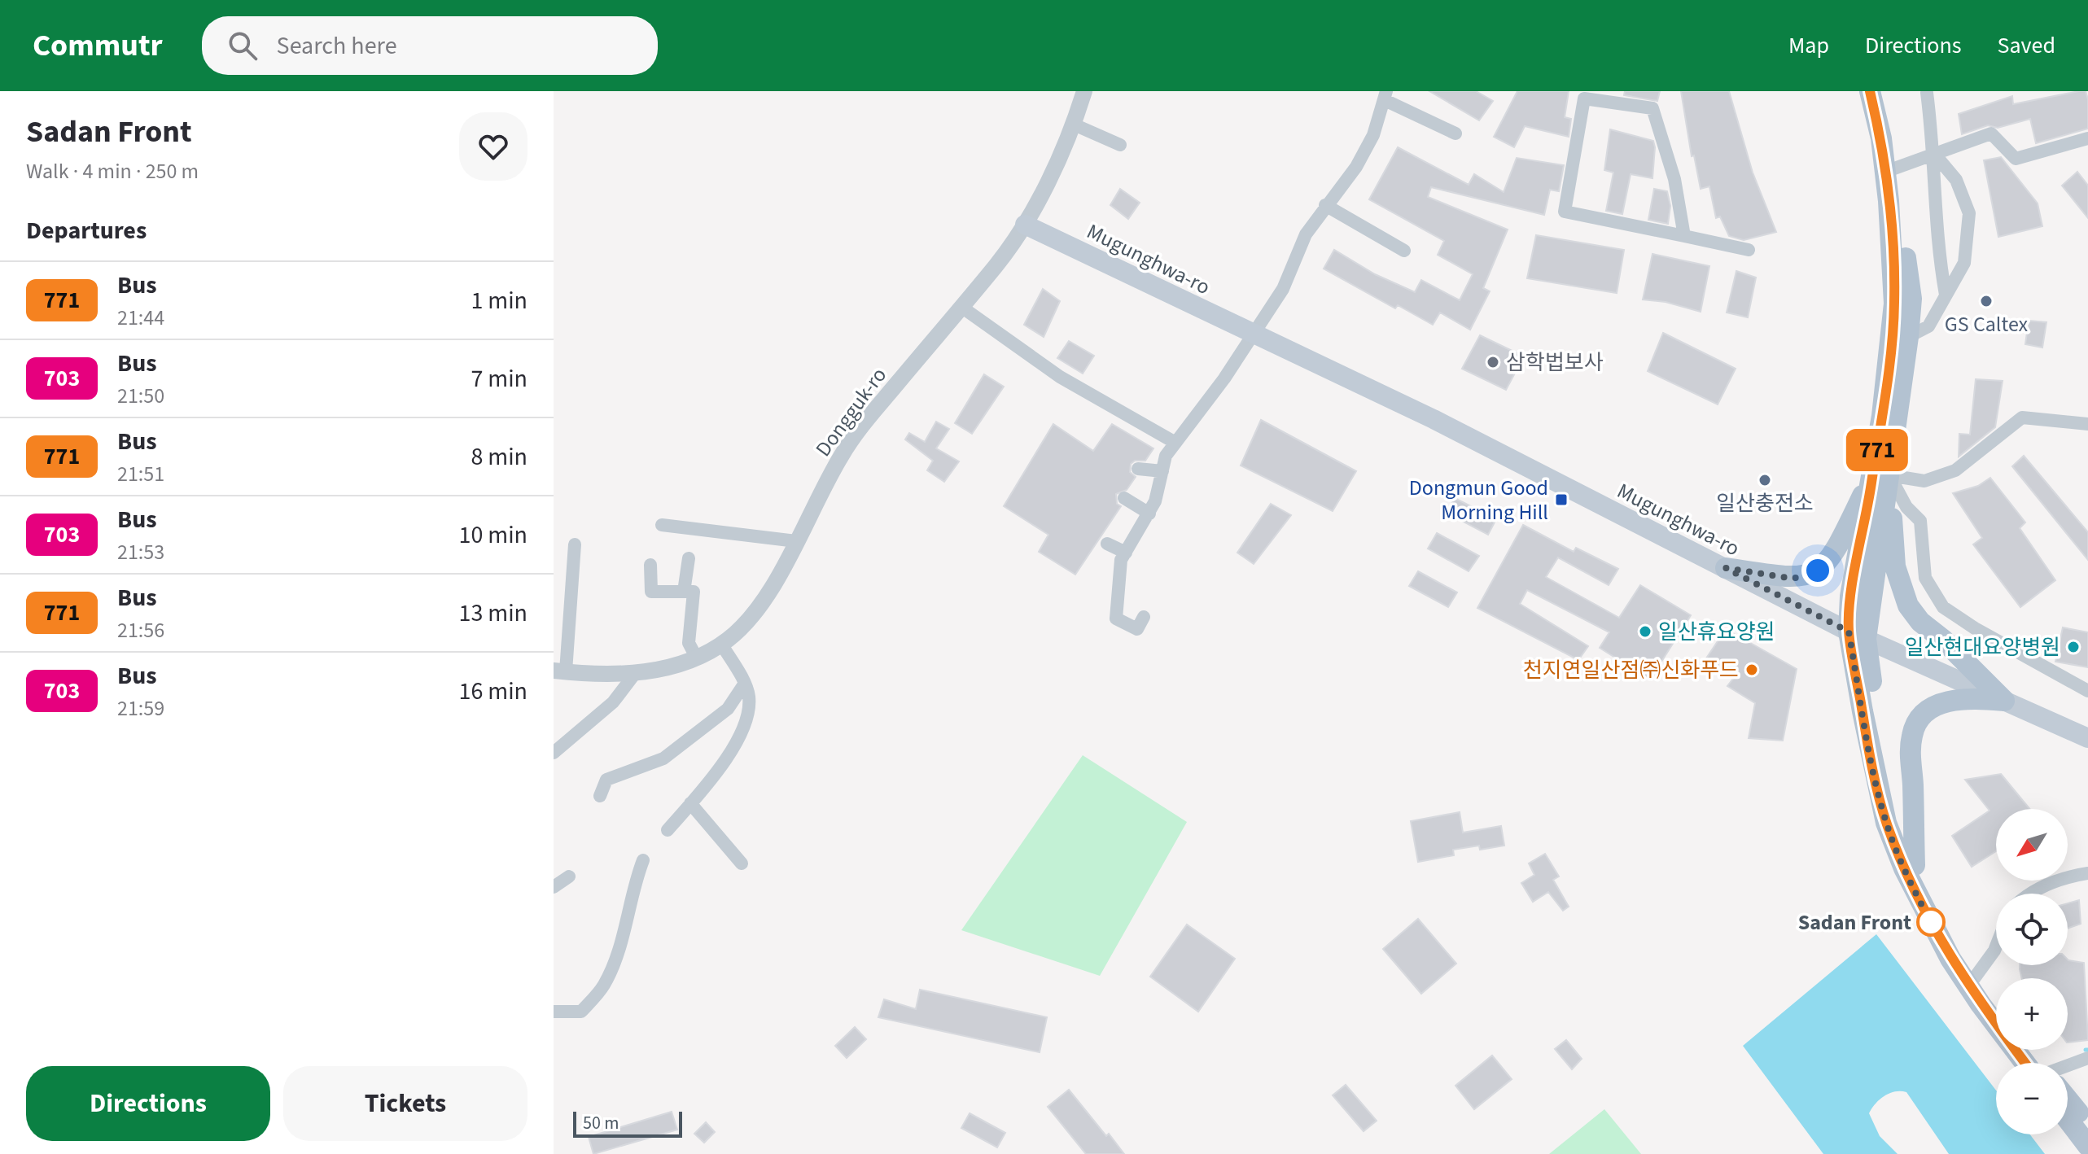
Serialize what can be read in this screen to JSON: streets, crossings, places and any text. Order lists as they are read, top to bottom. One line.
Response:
{"streets":{"main road":["Mugunghwa-ro"],"street":["Dongguk-ro"]},"crossings":[["Mugunghwa-ro","Dongguk-ro"]],"places":{"other":["GS Caltex","삼학법보사","일산충전소","일산휴요양원","일산현대요양병원","천지연일산점㈜신화푸드","Sadan Front"],"transit":["Dongmun Good Morning Hill"]},"lines":["bus line 771"],"scale_bar":"50 m","north":"bottom left","page":{"header":"Commutr","search":"Search here","nav":["Map","Directions","Saved"],"heading":[["Sadan Front","Walk · 4 min · 250 m"],"Departures"],"on_map":"771","list":[{"mark":"771","name":"Bus","note":"21:44","value":"1 min"},{"mark":"703","name":"Bus","note":"21:50","value":"7 min"},{"mark":"771","name":"Bus","note":"21:51","value":"8 min"},{"mark":"703","name":"Bus","note":"21:53","value":"10 min"},{"mark":"771","name":"Bus","note":"21:56","value":"13 min"},{"mark":"703","name":"Bus","note":"21:59","value":"16 min"}],"map_buttons":["+","−"],"buttons":["Directions","Tickets"],"scale":"50 m"}}
